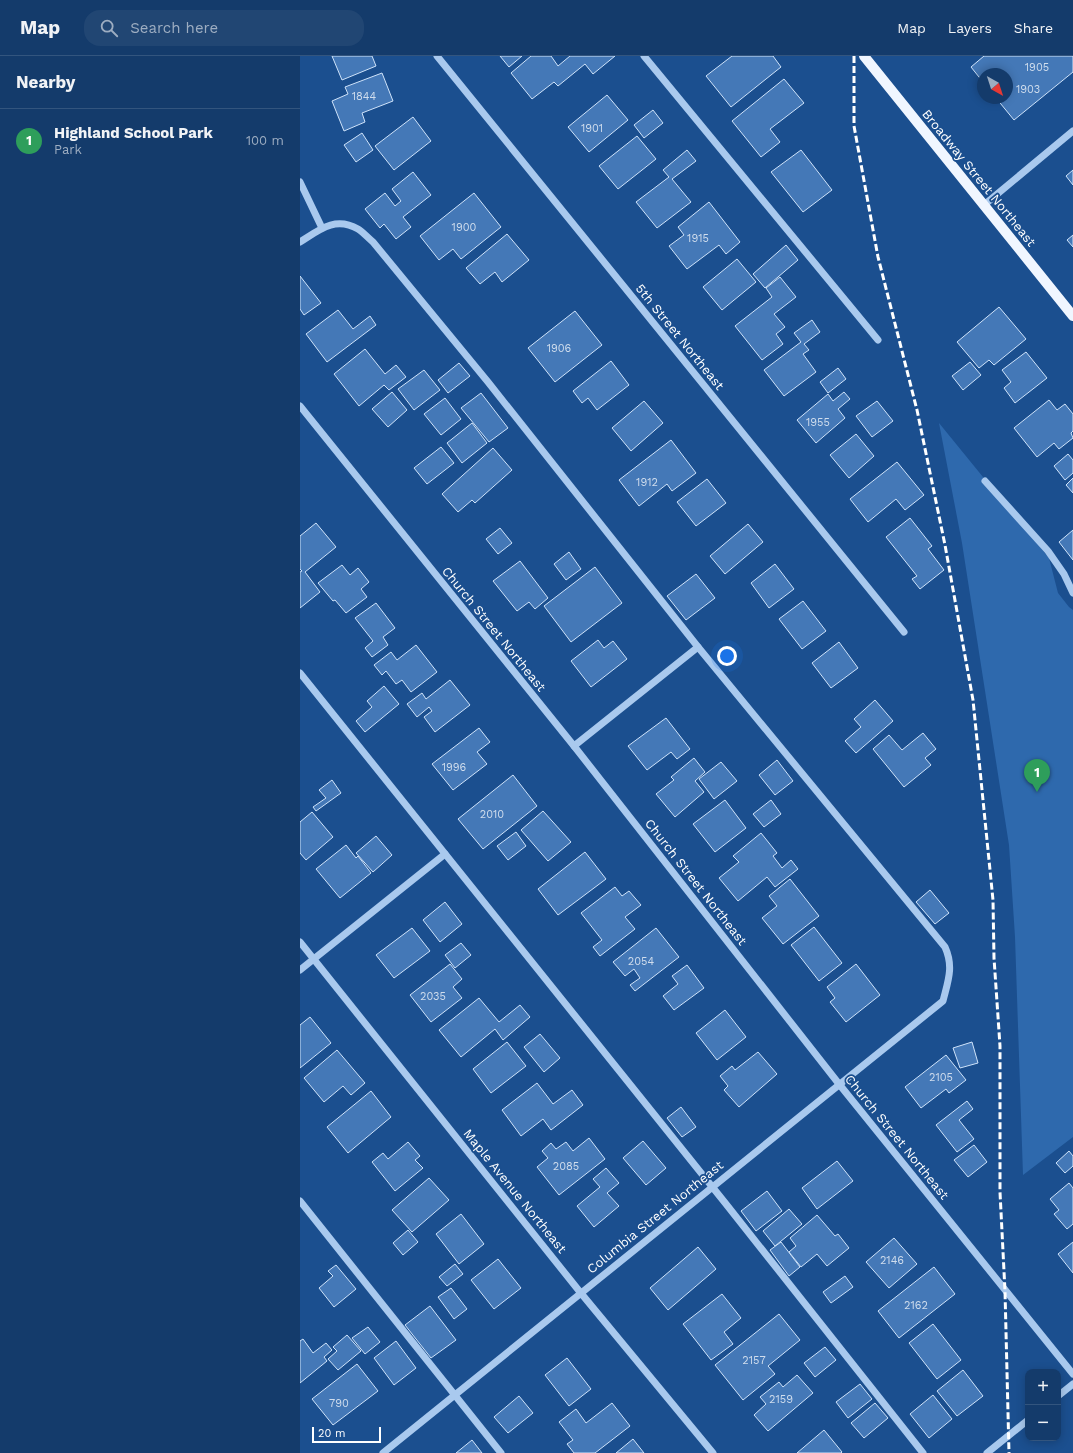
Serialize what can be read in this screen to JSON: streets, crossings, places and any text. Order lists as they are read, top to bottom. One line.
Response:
{"streets":{"main road":["Broadway Street Northeast"],"street":["5th Street Northeast","Church Street Northeast","Maple Avenue Northeast","Columbia Street Northeast"]},"crossings":[["Church Street Northeast","Columbia Street Northeast"],["Maple Avenue Northeast","Columbia Street Northeast"]],"house_numbers":["1905","1903","1844","1901","1900","1915","1906","1955","1912","1996","2010","2054","2035","2105","2085","2146","2162","2157","2159","790"],"scale_bar":"20 m","north":"bottom right","page":{"header":"Map","search":"Search here","nav":["Map","Layers","Share"],"heading":"Nearby","list":[{"mark":"1","name":"Highland School Park","note":"Park","value":"100 m"}],"pins":"1","map_buttons":["+","−"],"scale":"20 m"}}
